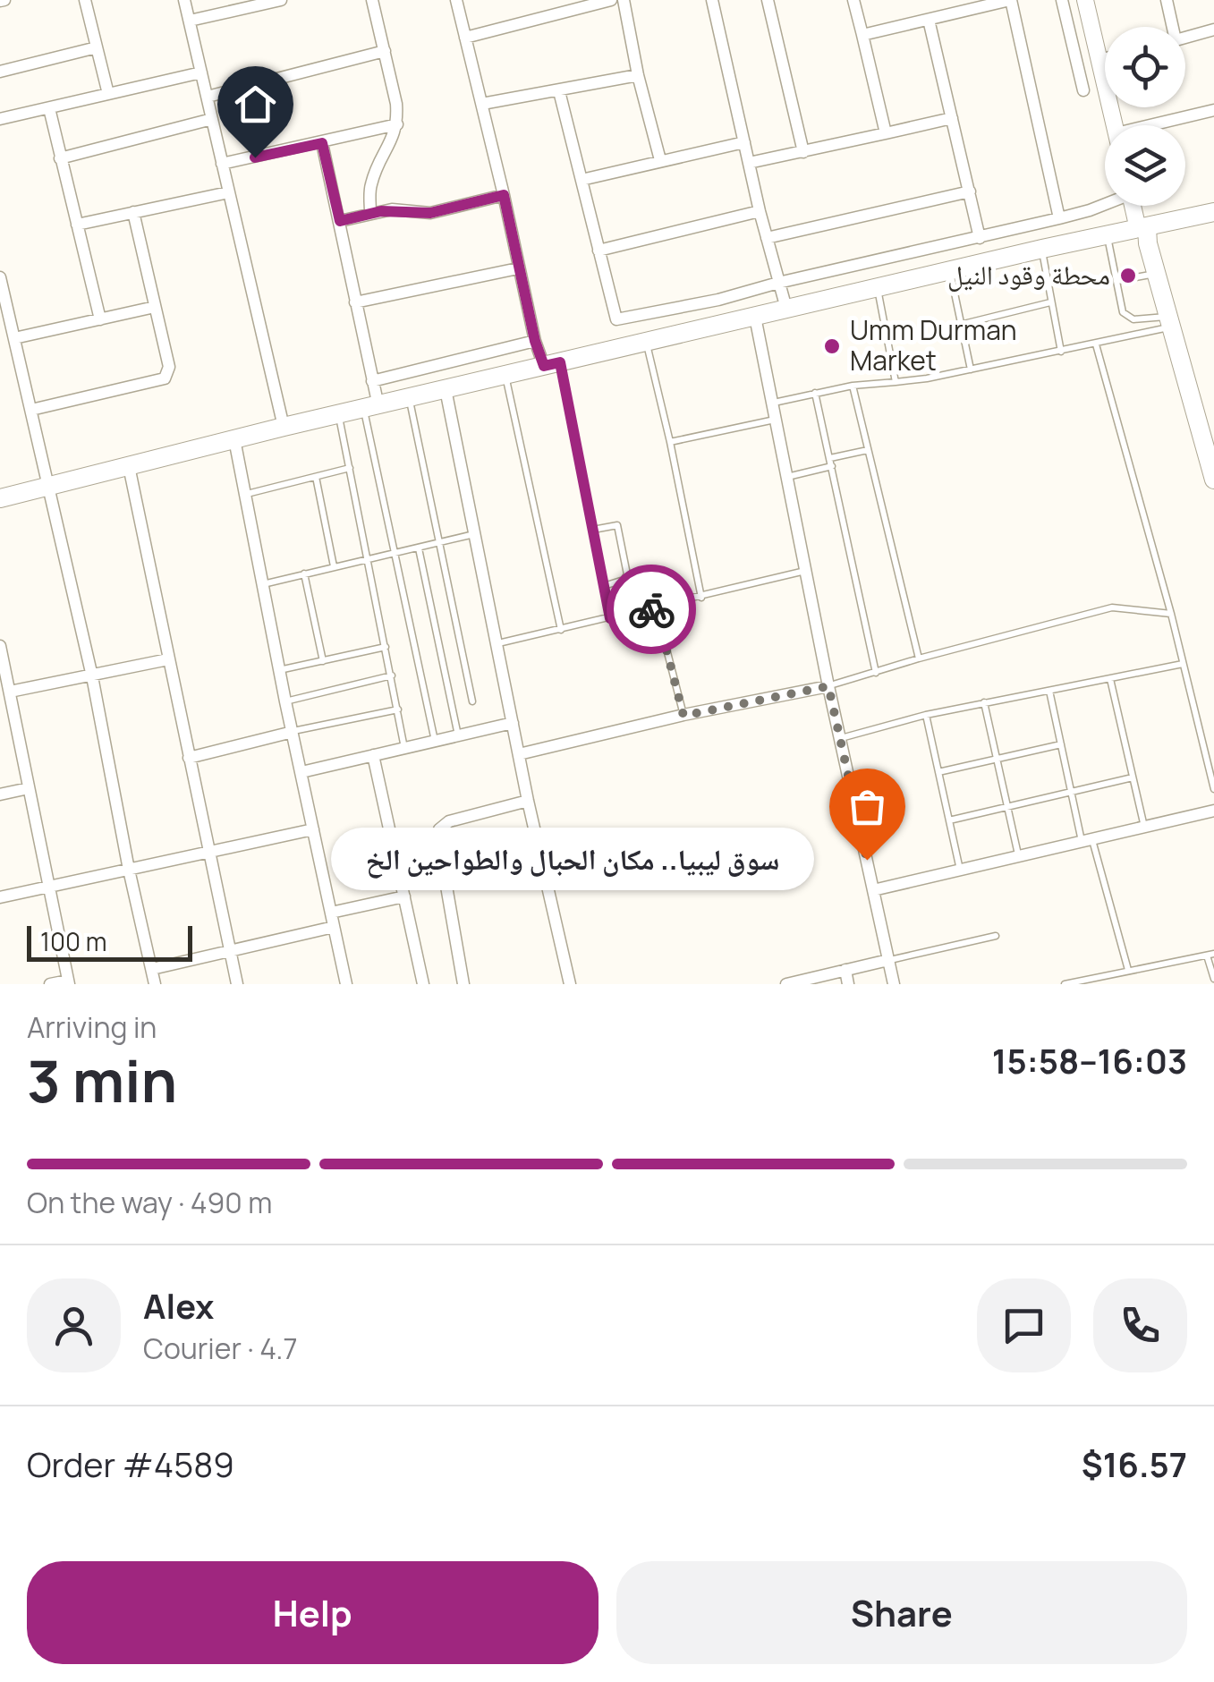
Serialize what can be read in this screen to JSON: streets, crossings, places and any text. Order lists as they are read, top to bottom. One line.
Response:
{"places":["محطة وقود النيل","Umm Durman Market","سوق ليبيا.. مكان الحبال والطواحين الخ"],"scale_bar":"100 m","page":{"bubble":"سوق ليبيا.. مكان الحبال والطواحين الخ","scale":"100 m","heading":["3 min","Arriving in","15:58–16:03"],"panel":["Alex","Courier · 4.7","Order #4589","$16.57"],"bar":"On the way · 490 m","buttons":["Help","Share"]}}
